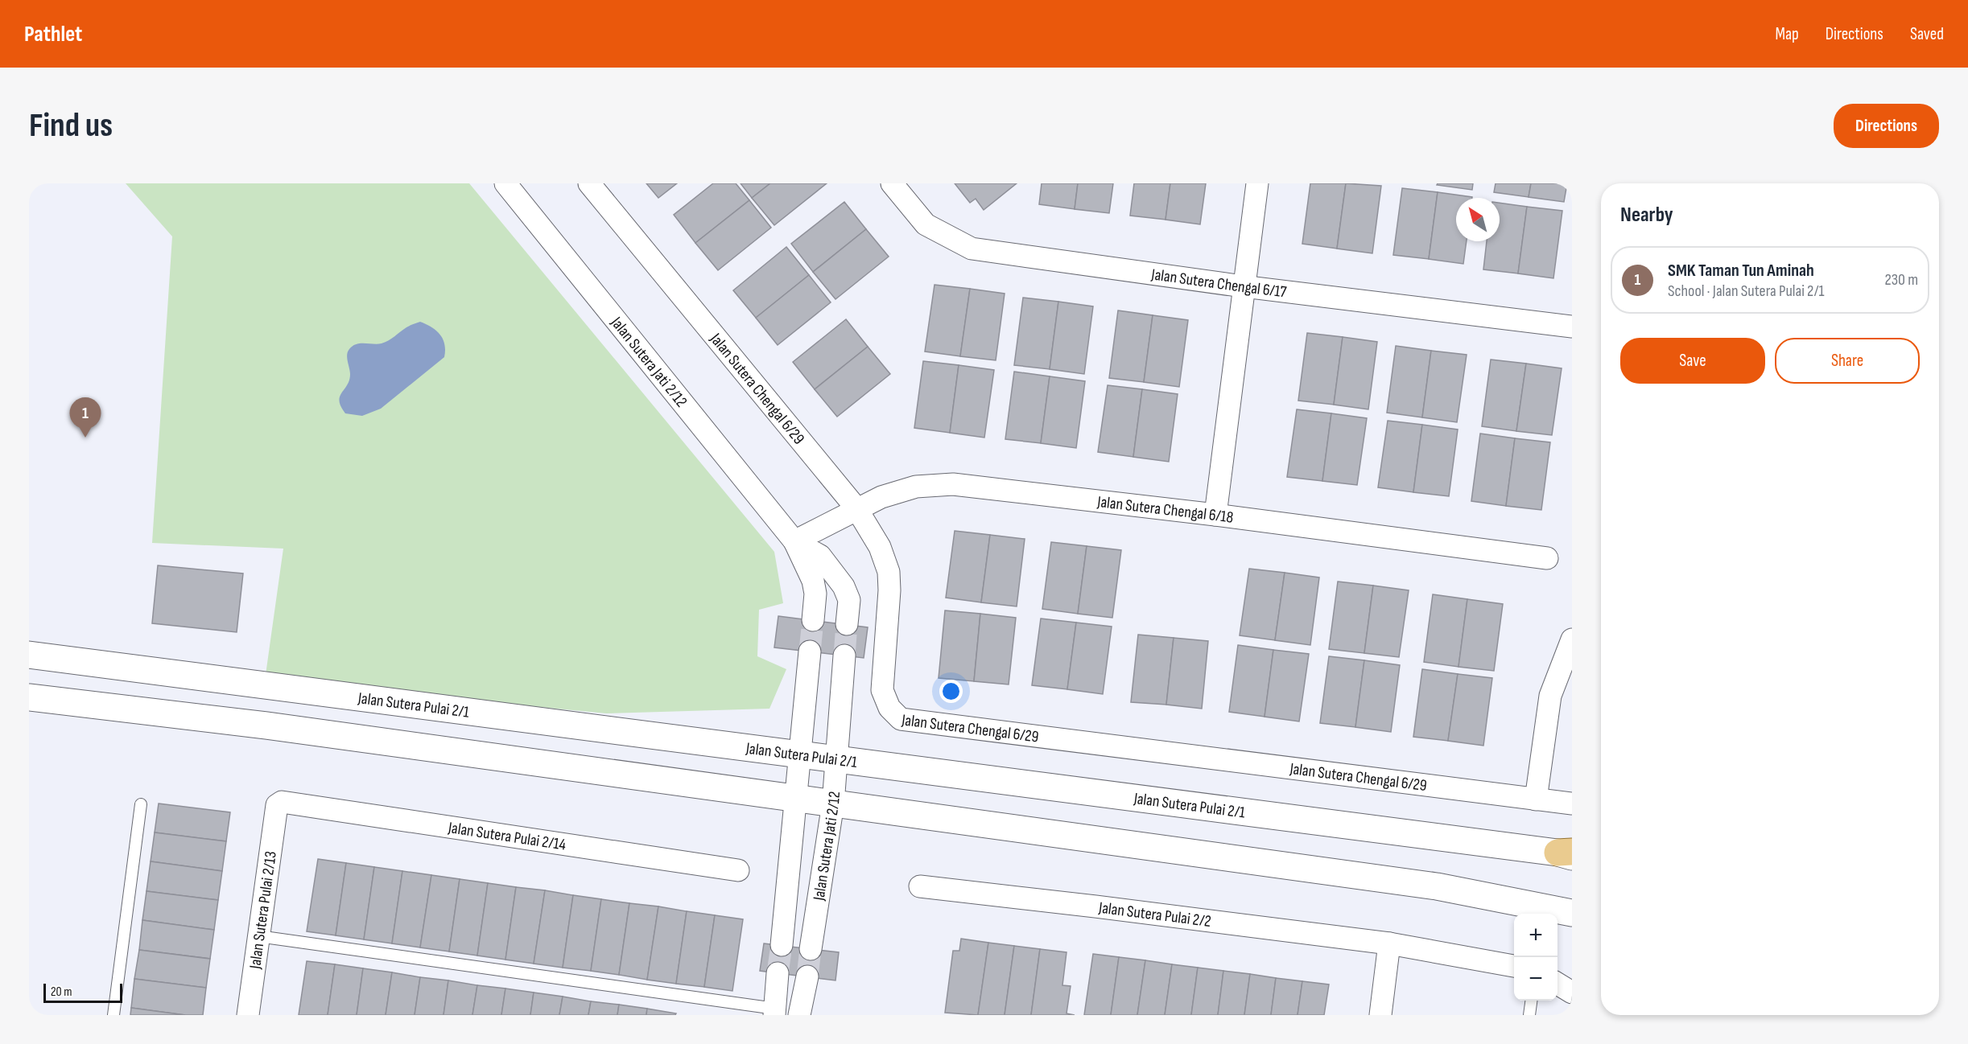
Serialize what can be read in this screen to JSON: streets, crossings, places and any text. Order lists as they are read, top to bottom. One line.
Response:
{"streets":{"main road":["Jalan Sutera Pulai 2/1"],"street":["Jalan Sutera Chengal 6/17","Jalan Sutera Jati 2/12","Jalan Sutera Chengal 6/29","Jalan Sutera Chengal 6/18","Jalan Sutera Pulai 2/14","Jalan Sutera Pulai 2/13","Jalan Sutera Pulai 2/2"]},"crossings":[["Jalan Sutera Jati 2/12","Jalan Sutera Chengal 6/18"],["Jalan Sutera Jati 2/12","Jalan Sutera Pulai 2/1"],["Jalan Sutera Chengal 6/29","Jalan Sutera Chengal 6/18"],["Jalan Sutera Pulai 2/14","Jalan Sutera Pulai 2/13"]],"scale_bar":"20 m","north":"top left","page":{"header":"Pathlet","nav":["Map","Directions","Saved"],"buttons":["Directions",["Save","Share"]],"title":"Find us","heading":"Nearby","list":[{"mark":"1","name":"SMK Taman Tun Aminah","note":"School · Jalan Sutera Pulai 2/1","value":"230 m"}],"pins":"1","map_buttons":["+","−"],"scale":"20 m"}}
